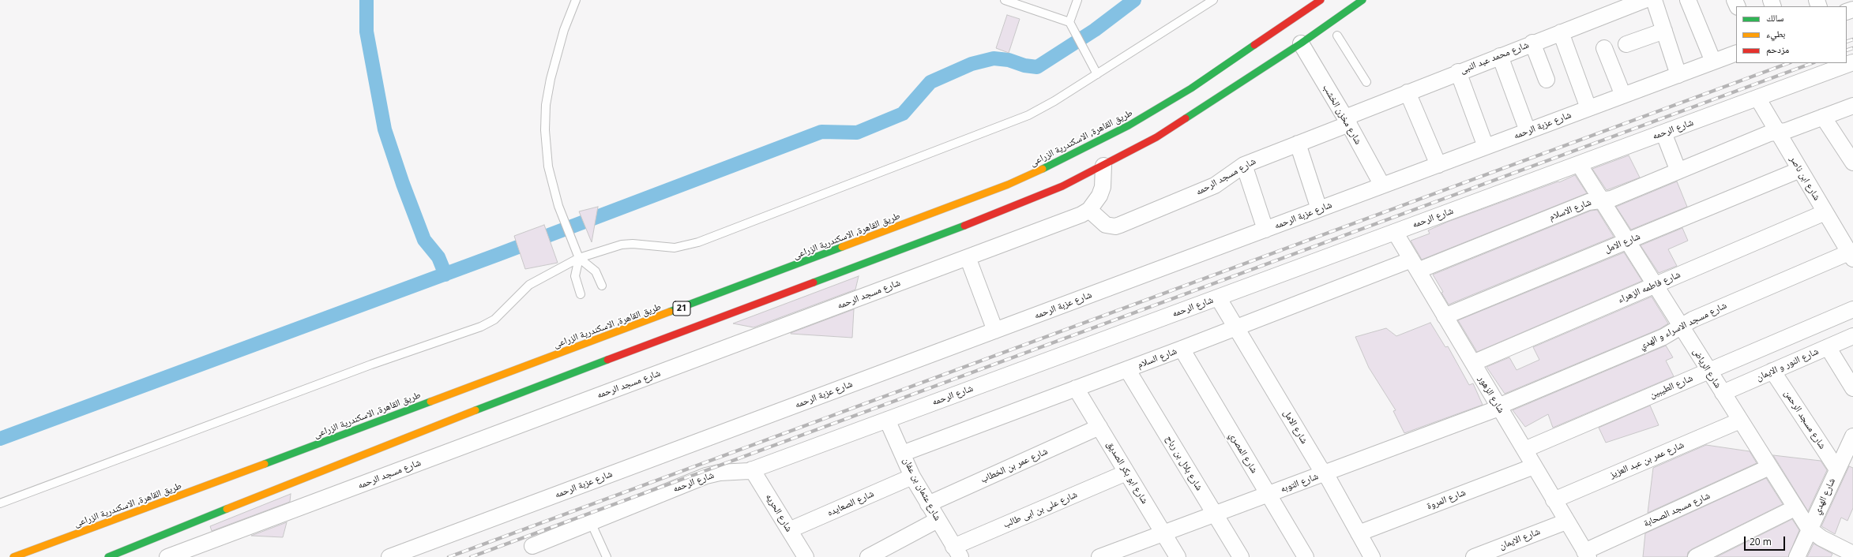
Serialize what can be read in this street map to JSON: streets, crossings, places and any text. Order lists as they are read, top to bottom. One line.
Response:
{"streets":{"highway":["طريق القاهرة, الاسكندرية الزراعى","21"],"street":["شارع محمد عبد النبى","شارع مخزن الخشب","شارع عزبة الرحمه","شارع الرحمه","شارع مسجد الرحمه","شارع ابن ناصر","شارع الاسلام","شارع الامل","شارع فاطمه الزهراء","شارع مسجد الاسراء و الهدي","شارع السلام","شارع النور و الايمان","شارع الرياض","شارع الطيبين","شارع الزهور","شارع مسجد الرحمن","شارع المصري","شارع عمر بن عبد العزيز","شارع بلال بن رباح","شارع عمر بن الخطاب","شارع ابو بكر الصديق","شارع التوبه","شارع عثمان بن عفان","شارع الهدي","شارع المروة","شارع الصعايده","شارع على بن ابى طالب","شارع مسجد الصحابة","شارع الحريه","شارع الايمان"]},"crossings":[["شارع محمد عبد النبى","شارع مخزن الخشب"],["شارع محمد عبد النبى","شارع مسجد الرحمه"],["شارع مخزن الخشب","شارع عزبة الرحمه"],["شارع مخزن الخشب","شارع مسجد الرحمه"],["شارع مخزن الخشب","21"],["شارع الرحمه","شارع ابن ناصر"],["شارع الرحمه","شارع الامل"],["شارع الرحمه","شارع الرياض"],["شارع الرحمه","شارع الزهور"],["شارع الرحمه","شارع عثمان بن عفان"],["شارع الرحمه","شارع الحريه"],["شارع مسجد الرحمه","21"],["شارع ابن ناصر","شارع الاسلام"],["شارع ابن ناصر","شارع الامل"],["شارع ابن ناصر","شارع فاطمه الزهراء"],["شارع ابن ناصر","شارع مسجد الاسراء و الهدي"],["شارع الاسلام","شارع السلام"],["شارع الاسلام","شارع الرياض"],["شارع الاسلام","شارع الزهور"],["شارع الامل","شارع السلام"],["شارع الامل","شارع الرياض"],["شارع الامل","شارع الزهور"],["شارع الامل","شارع التوبه"],["شارع الامل","شارع المروة"],["شارع فاطمه الزهراء","شارع الرياض"],["شارع فاطمه الزهراء","شارع الزهور"],["شارع مسجد الاسراء و الهدي","شارع الرياض"],["شارع مسجد الاسراء و الهدي","شارع الزهور"],["شارع مسجد الاسراء و الهدي","شارع التوبه"],["شارع السلام","شارع الزهور"],["شارع السلام","شارع المصري"],["شارع السلام","شارع بلال بن رباح"],["شارع السلام","شارع ابو بكر الصديق"],["شارع السلام","شارع عثمان بن عفان"],["شارع النور و الايمان","شارع الرياض"],["شارع النور و الايمان","شارع مسجد الرحمن"],["شارع الرياض","شارع الطيبين"],["شارع الرياض","شارع عمر بن عبد العزيز"],["شارع الرياض","شارع الهدي"],["شارع الرياض","شارع مسجد الصحابة"],["شارع الطيبين","شارع الزهور"],["شارع الزهور","شارع عمر بن عبد العزيز"],["شارع الزهور","شارع التوبه"],["شارع الزهور","شارع المروة"],["شارع الزهور","شارع مسجد الصحابة"],["شارع الزهور","شارع الايمان"],["شارع مسجد الرحمن","شارع الهدي"],["شارع المصري","شارع التوبه"],["شارع بلال بن رباح","شارع التوبه"],["شارع عمر بن الخطاب","شارع ابو بكر الصديق"],["شارع عمر بن الخطاب","شارع عثمان بن عفان"],["شارع ابو بكر الصديق","شارع التوبه"],["شارع ابو بكر الصديق","شارع على بن ابى طالب"],["شارع عثمان بن عفان","شارع الصعايده"],["شارع عثمان بن عفان","شارع على بن ابى طالب"],["شارع الصعايده","شارع الحريه"]],"legend":["سالك","بطيء","مزدحم"],"scale_bar":"20 m"}
